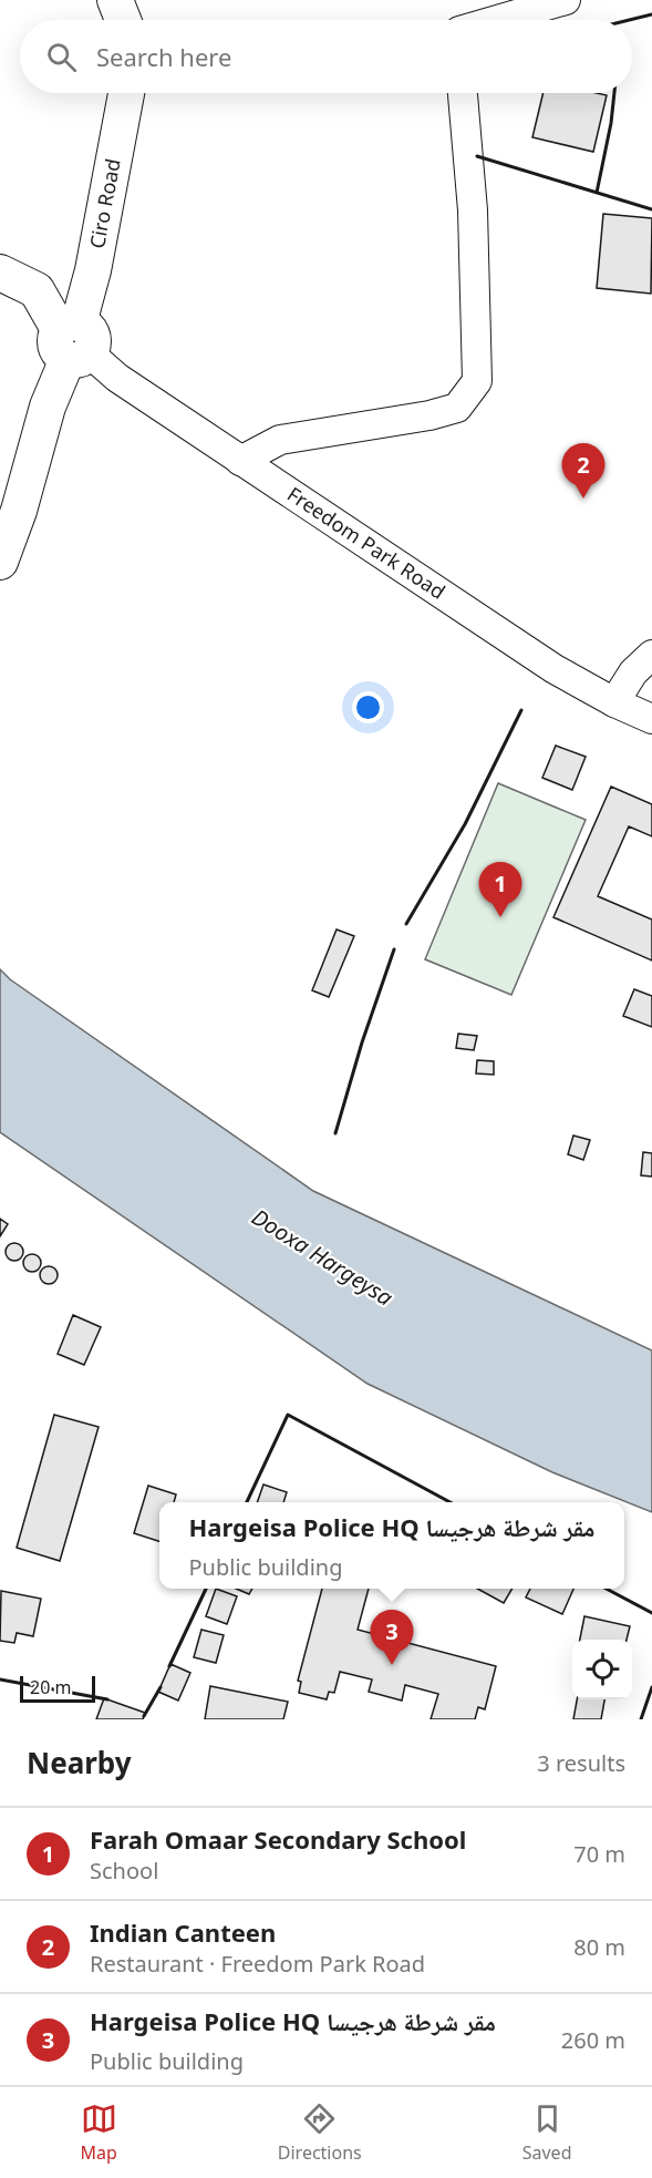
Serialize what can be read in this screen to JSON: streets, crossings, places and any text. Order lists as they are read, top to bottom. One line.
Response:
{"streets":{"main road":["Ciro Road"],"street":["Freedom Park Road"]},"crossings":[["Ciro Road","Freedom Park Road"]],"water":["Dooxa Hargeysa"],"scale_bar":"20 m","page":{"search":"Search here","pins":["2","1","3"],"popup":["Hargeisa Police HQ مقر شرطة هرجيسا","Public building"],"scale":"20 m","heading":["Nearby","3 results"],"list":[{"mark":"1","name":"Farah Omaar Secondary School","note":"School","value":"70 m"},{"mark":"2","name":"Indian Canteen","note":"Restaurant · Freedom Park Road","value":"80 m"},{"mark":"3","name":"Hargeisa Police HQ مقر شرطة هرجيسا","note":"Public building","value":"260 m"}],"nav":["Map","Directions","Saved"]}}
